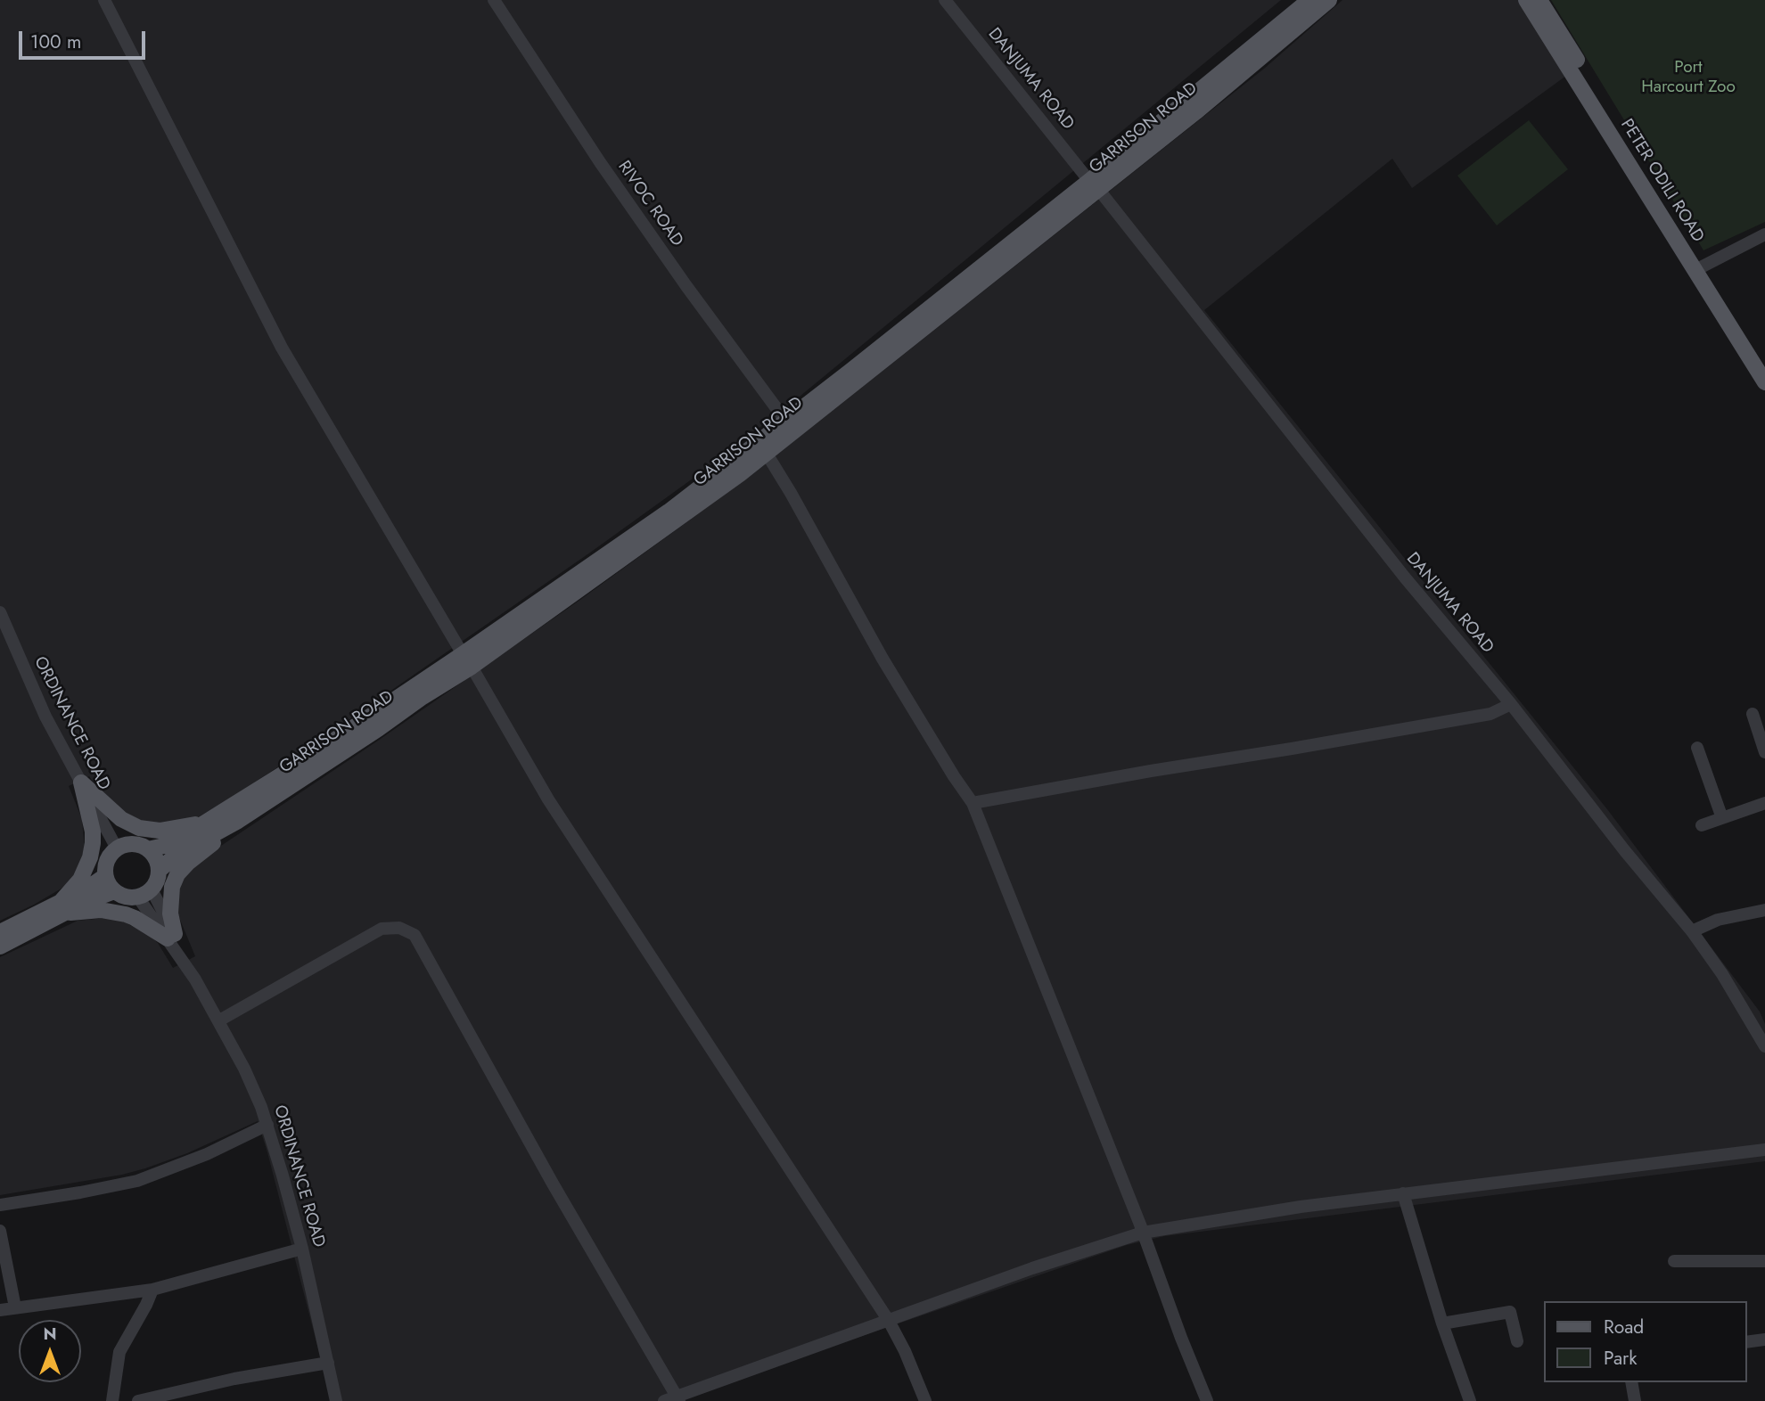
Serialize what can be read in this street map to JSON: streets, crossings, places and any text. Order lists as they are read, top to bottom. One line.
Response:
{"streets":{"main road":["GARRISON ROAD","PETER ODILI ROAD"],"street":["DANJUMA ROAD","RIVOC ROAD","ORDINANCE ROAD"]},"crossings":[["DANJUMA ROAD","GARRISON ROAD"],["GARRISON ROAD","RIVOC ROAD"],["GARRISON ROAD","ORDINANCE ROAD"]],"parks":["Port Harcourt Zoo"],"legend":["Road","Park"],"scale_bar":"100 m","north":"top"}
